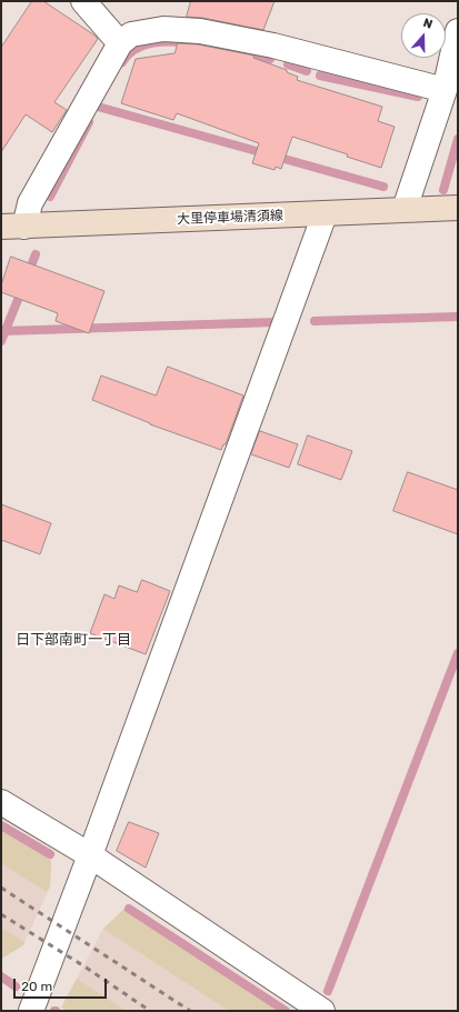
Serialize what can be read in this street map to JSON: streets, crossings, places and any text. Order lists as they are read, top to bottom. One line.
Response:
{"streets":{"main road":["大里停車場清須線"]},"districts":["日下部南町一丁目"],"scale_bar":"20 m","north":"top"}
